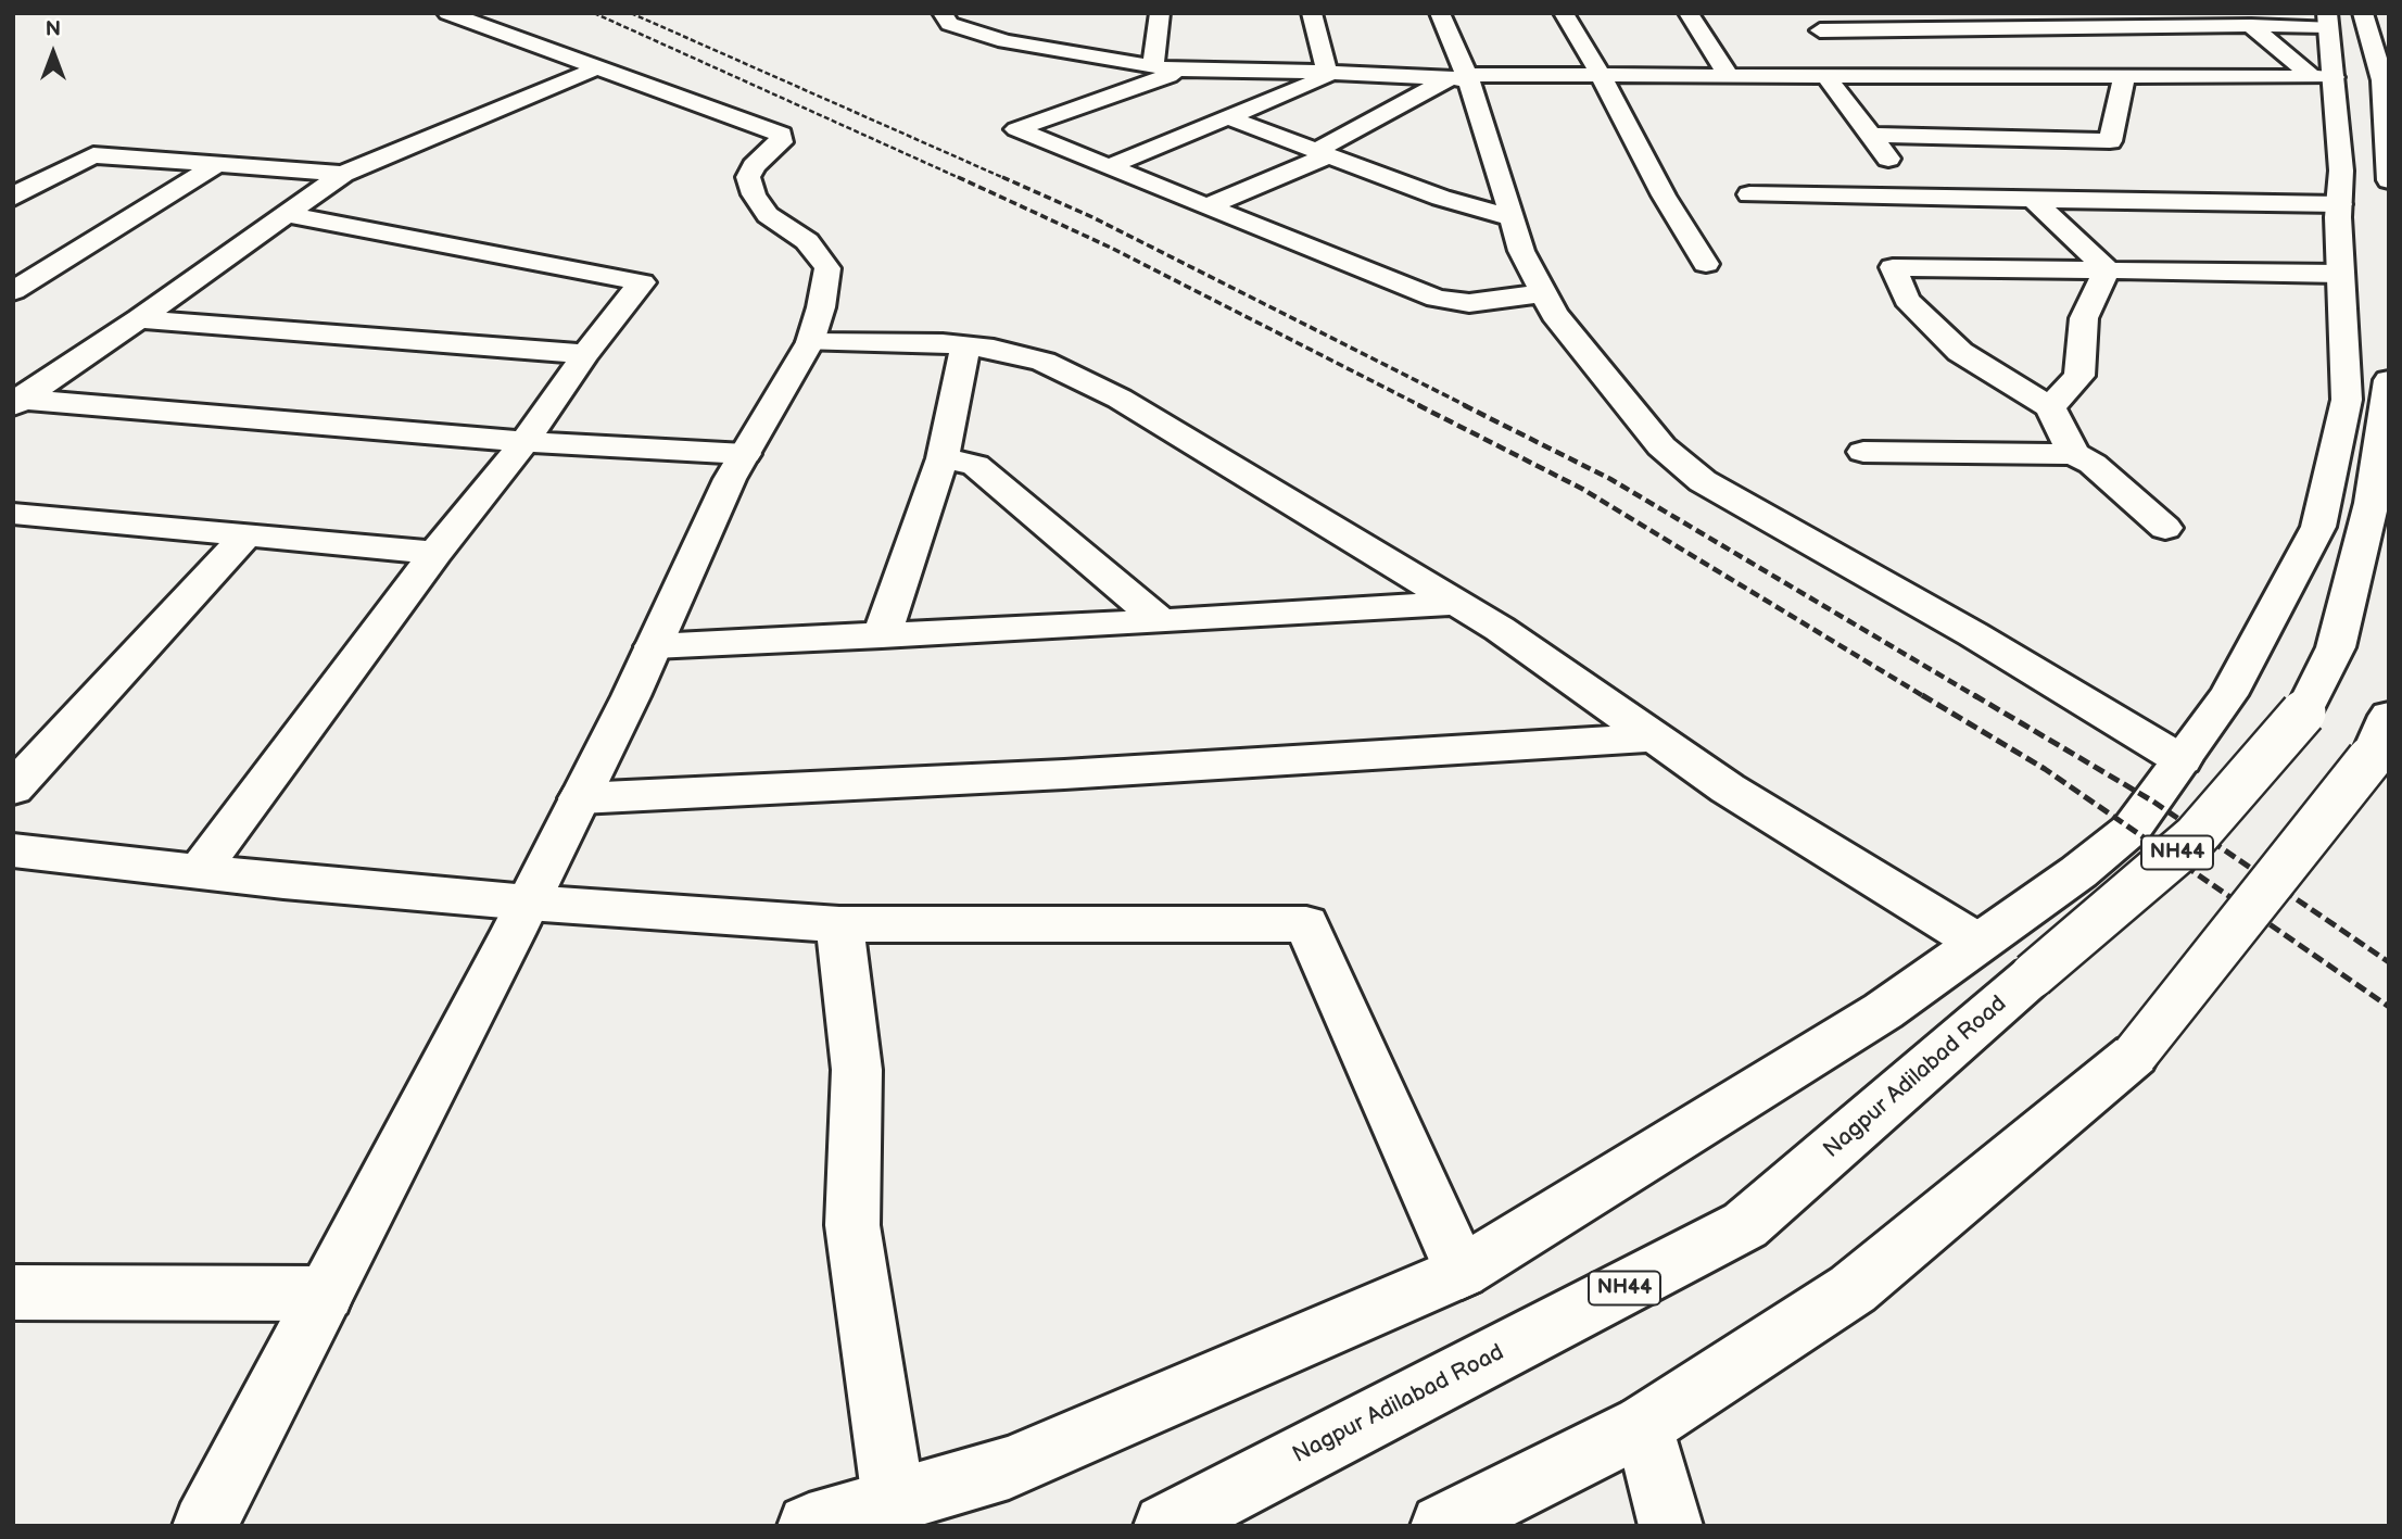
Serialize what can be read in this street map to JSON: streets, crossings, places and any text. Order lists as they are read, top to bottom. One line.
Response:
{"streets":{"main road":["NH44","Nagpur Adilabad Road"]},"north":"top"}
